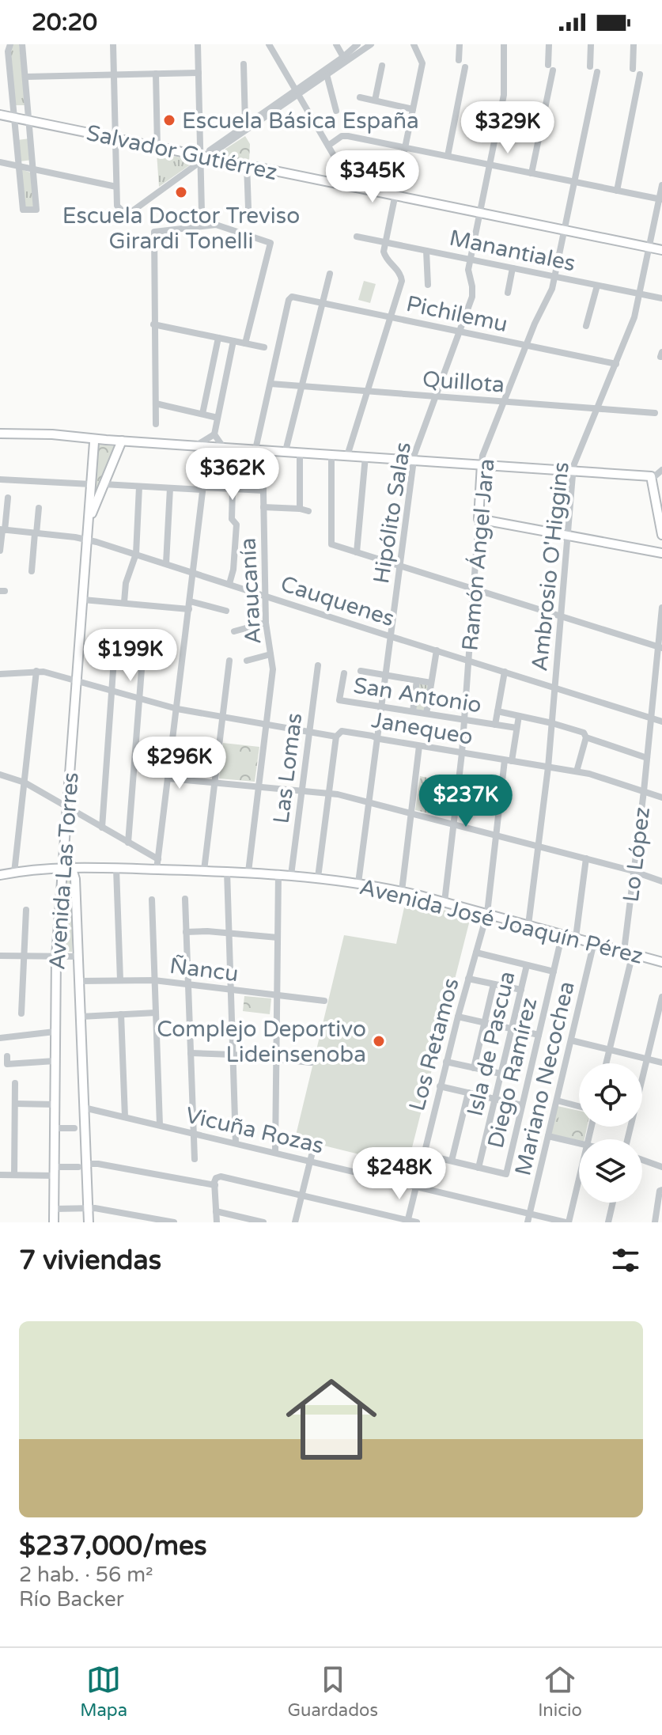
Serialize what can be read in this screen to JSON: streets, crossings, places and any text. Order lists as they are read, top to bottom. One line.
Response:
{"streets":{"main road":["Salvador Gutiérrez","Ramón Ángel Jara","Avenida Las Torres","Avenida José Joaquín Pérez"],"street":["Manantiales","Pichilemu","Quillota","Hipólito Salas","Ambrosio O'Higgins","Araucanía","Cauquenes","San Antonio","Janequeo","Las Lomas","Lo López","Ñancu","Isla de Pascua","Los Retamos","Diego Ramírez","Mariano Necochea","Vicuña Rozas"]},"crossings":[["Salvador Gutiérrez","Hipólito Salas"],["Salvador Gutiérrez","Ramón Ángel Jara"],["Salvador Gutiérrez","Ambrosio O'Higgins"],["Manantiales","Hipólito Salas"],["Manantiales","Ramón Ángel Jara"],["Manantiales","Ambrosio O'Higgins"],["Pichilemu","Hipólito Salas"],["Pichilemu","Ramón Ángel Jara"],["Pichilemu","Ambrosio O'Higgins"],["Pichilemu","Araucanía"],["Quillota","Hipólito Salas"],["Quillota","Ramón Ángel Jara"],["Quillota","Ambrosio O'Higgins"],["Quillota","Araucanía"],["Hipólito Salas","Cauquenes"],["Hipólito Salas","San Antonio"],["Hipólito Salas","Janequeo"],["Hipólito Salas","Avenida José Joaquín Pérez"],["Ramón Ángel Jara","Cauquenes"],["Ramón Ángel Jara","San Antonio"],["Ramón Ángel Jara","Janequeo"],["Ramón Ángel Jara","Avenida José Joaquín Pérez"],["Ambrosio O'Higgins","Cauquenes"],["Ambrosio O'Higgins","San Antonio"],["Ambrosio O'Higgins","Janequeo"],["Ambrosio O'Higgins","Avenida José Joaquín Pérez"],["Araucanía","Cauquenes"],["Araucanía","Janequeo"],["Araucanía","Avenida José Joaquín Pérez"],["Cauquenes","Lo López"],["Cauquenes","Avenida Las Torres"],["San Antonio","Lo López"],["San Antonio","Los Retamos"],["Janequeo","Las Lomas"],["Janequeo","Lo López"],["Janequeo","Avenida Las Torres"],["Janequeo","Los Retamos"],["Las Lomas","Avenida José Joaquín Pérez"],["Lo López","Avenida José Joaquín Pérez"],["Avenida Las Torres","Avenida José Joaquín Pérez"],["Avenida José Joaquín Pérez","Los Retamos"],["Avenida José Joaquín Pérez","Diego Ramírez"],["Avenida José Joaquín Pérez","Mariano Necochea"],["Isla de Pascua","Diego Ramírez"],["Los Retamos","Diego Ramírez"],["Los Retamos","Vicuña Rozas"],["Mariano Necochea","Vicuña Rozas"]],"places":["Escuela Básica España","Escuela Doctor Treviso Girardi Tonelli","Complejo Deportivo Lideinsenoba"],"page":{"status":"20:20","price":["$329K","$345K","$362K","$199K","$296K","$237K","$248K"],"heading":"7 viviendas","list":[{"name":"$237,000/mes","note":"2 hab. · 56 m² · Río Backer"}],"tabs":["Mapa","Guardados","Inicio"]}}
